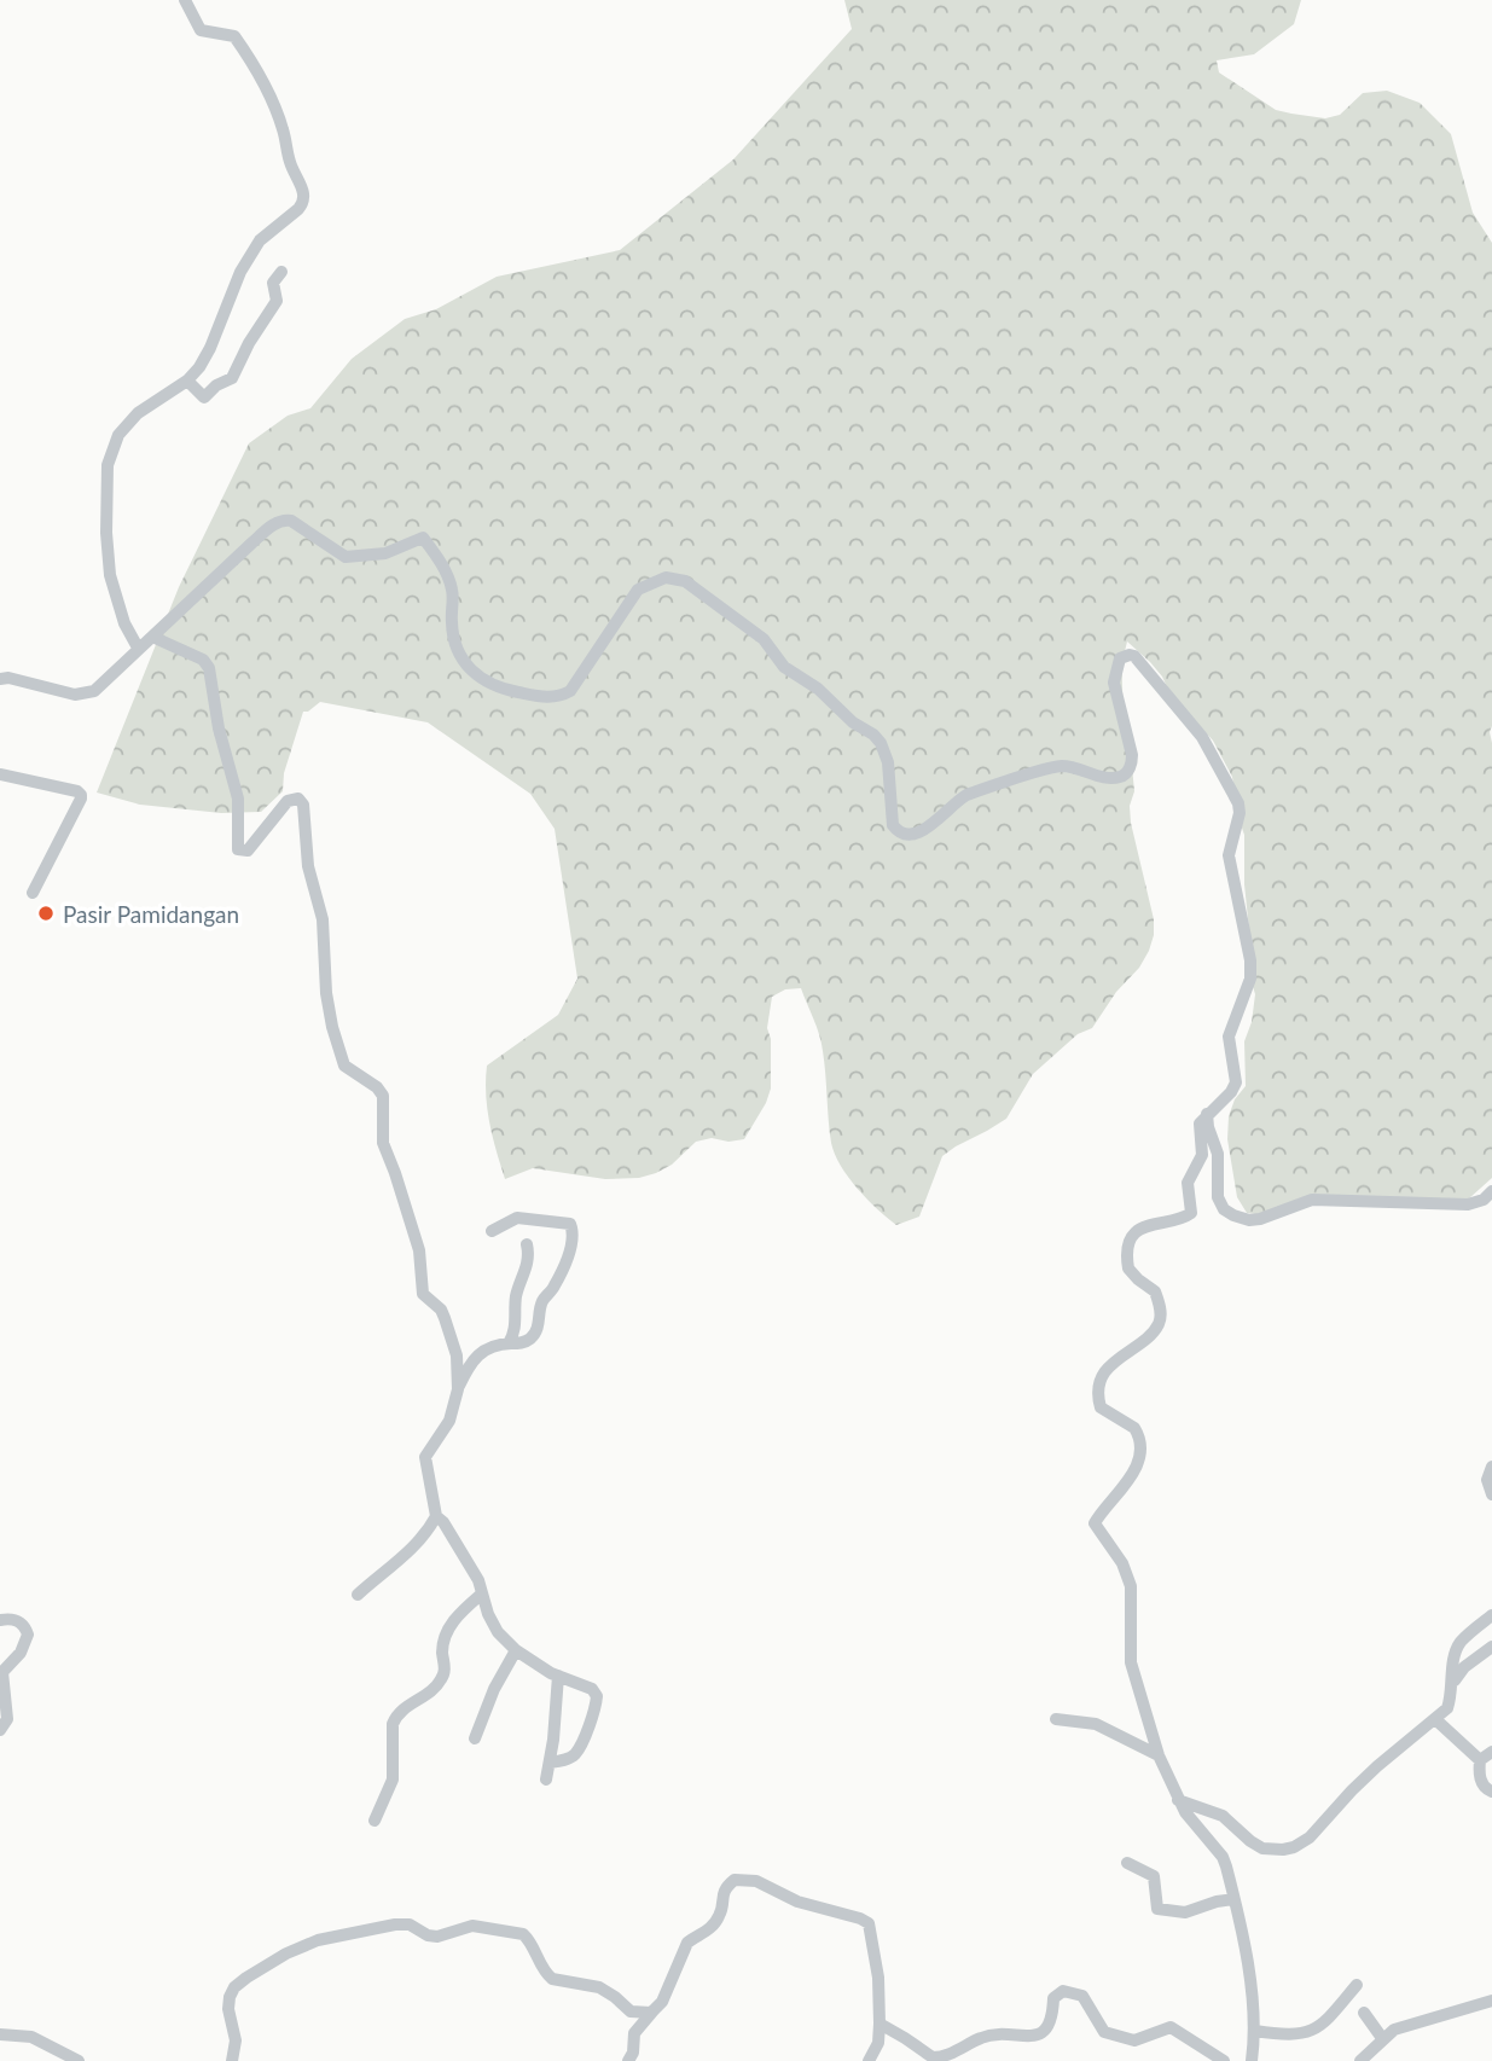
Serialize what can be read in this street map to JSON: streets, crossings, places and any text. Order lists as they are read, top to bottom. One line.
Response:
{"places":["Pasir Pamidangan"]}
